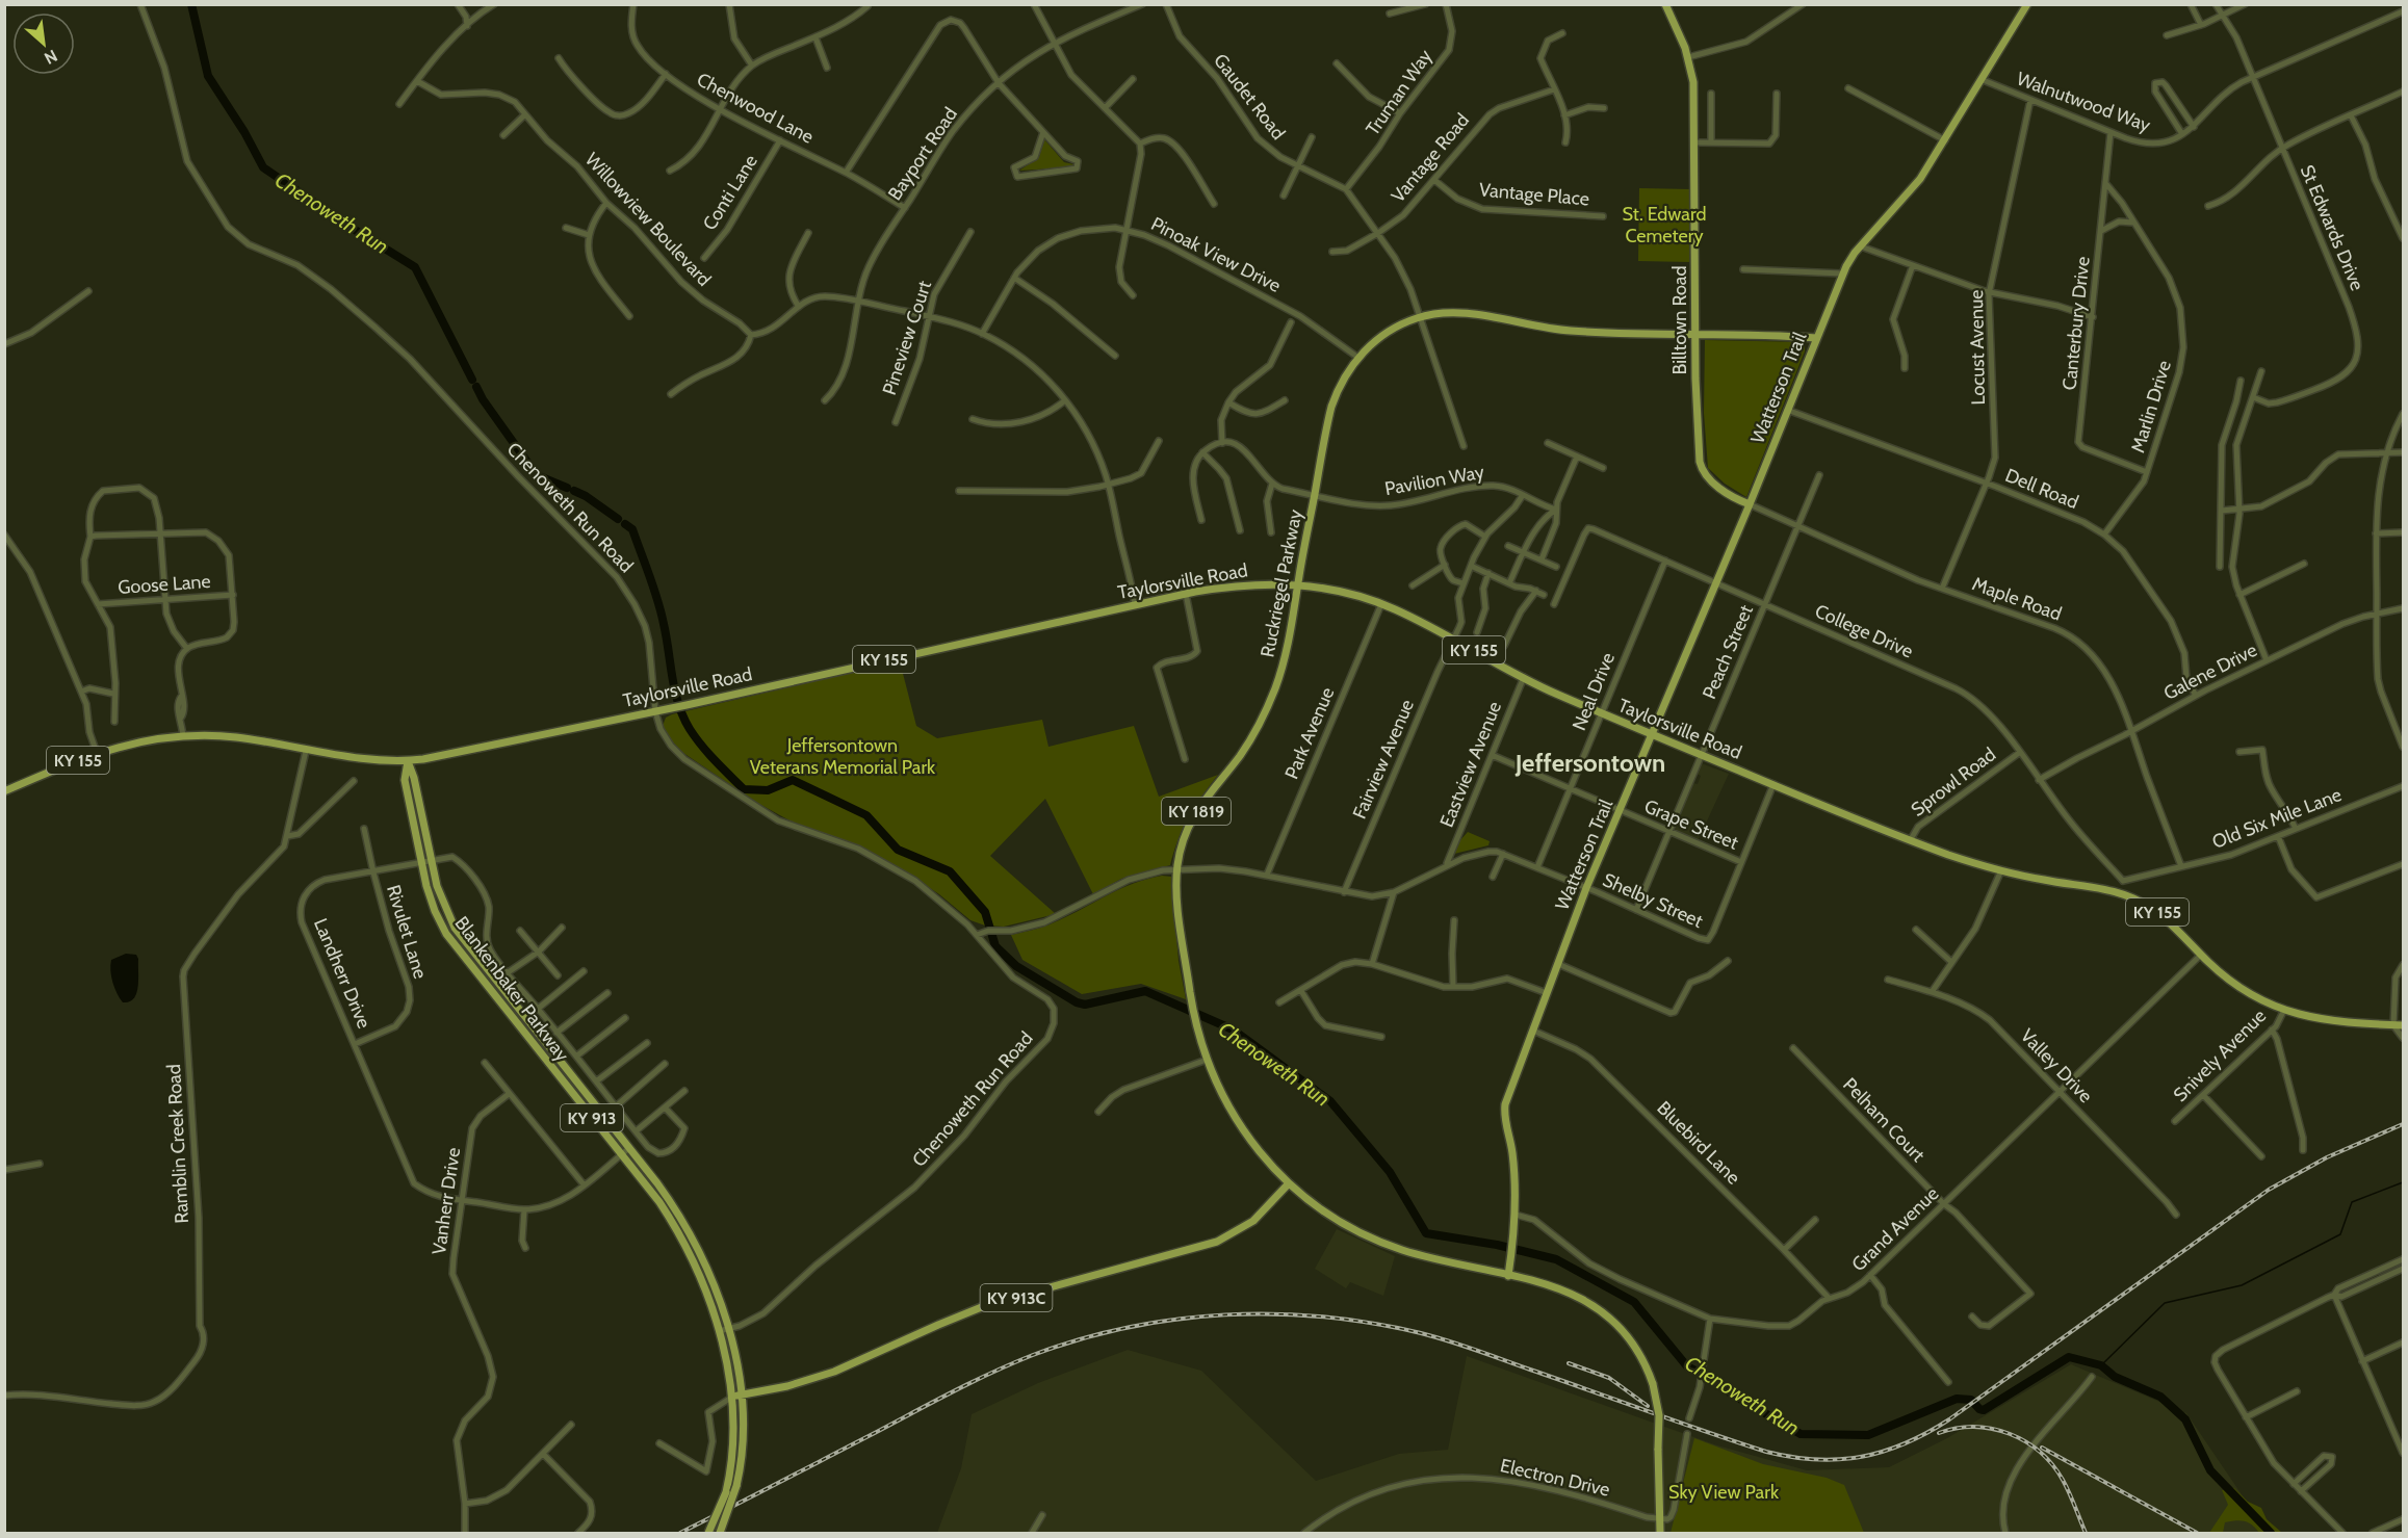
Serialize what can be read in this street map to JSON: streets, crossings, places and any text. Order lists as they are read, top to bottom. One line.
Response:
{"streets":{"main road":["Billtown Road","Watterson Trail","Taylorsville Road","Ruckriegel Parkway","KY 155","KY 1819","Blankenbaker Parkway","KY 913","KY 913C"],"street":["Truman Way","Gaudet Road","Walnutwood Way","Chenwood Lane","Bayport Road","Vantage Road","Conti Lane","Vantage Place","Willowview Boulevard","St Edwards Drive","Pinoak View Drive","Canterbury Drive","Pineview Court","Locust Avenue","Marlin Drive","Pavilion Way","Dell Road","Chenoweth Run Road","Goose Lane","Maple Road","College Drive","Peach Street","Galene Drive","Neal Drive","Park Avenue","Fairview Avenue","Eastview Avenue","Sprowl Road","Old Six Mile Lane","Grape Street","Shelby Street","Rivulet Lane","Landherr Drive","Snively Avenue","Valley Drive","Pelham Court","Bluebird Lane","Ramblin Creek Road","Vanherr Drive","Grand Avenue","Electron Drive"]},"crossings":[["Truman Way","Gaudet Road"],["Gaudet Road","Vantage Road"],["Gaudet Road","Ruckriegel Parkway"],["Walnutwood Way","St Edwards Drive"],["Walnutwood Way","Canterbury Drive"],["Walnutwood Way","Locust Avenue"],["Walnutwood Way","Watterson Trail"],["Chenwood Lane","Bayport Road"],["Chenwood Lane","Conti Lane"],["Vantage Road","Vantage Place"],["Pinoak View Drive","Ruckriegel Parkway"],["Billtown Road","Watterson Trail"],["Billtown Road","Ruckriegel Parkway"],["Billtown Road","Maple Road"],["Canterbury Drive","Marlin Drive"],["Locust Avenue","Dell Road"],["Locust Avenue","Maple Road"],["Watterson Trail","Dell Road"],["Watterson Trail","Taylorsville Road"],["Watterson Trail","Ruckriegel Parkway"],["Watterson Trail","Maple Road"],["Watterson Trail","College Drive"],["Watterson Trail","KY 1819"],["Watterson Trail","Grape Street"],["Watterson Trail","Shelby Street"],["Watterson Trail","Bluebird Lane"],["Watterson Trail","Grand Avenue"],["Marlin Drive","Dell Road"],["Pavilion Way","Ruckriegel Parkway"],["Pavilion Way","Fairview Avenue"],["Dell Road","Galene Drive"],["Chenoweth Run Road","Taylorsville Road"],["Chenoweth Run Road","Blankenbaker Parkway"],["Taylorsville Road","Ruckriegel Parkway"],["Taylorsville Road","Peach Street"],["Taylorsville Road","Neal Drive"],["Taylorsville Road","Park Avenue"],["Taylorsville Road","Fairview Avenue"],["Taylorsville Road","Eastview Avenue"],["Taylorsville Road","Sprowl Road"],["Taylorsville Road","Blankenbaker Parkway"],["Taylorsville Road","Snively Avenue"],["Taylorsville Road","Ramblin Creek Road"],["Taylorsville Road","Grand Avenue"],["Ruckriegel Parkway","KY 1819"],["Ruckriegel Parkway","KY 913C"],["Maple Road","Peach Street"],["Maple Road","Galene Drive"],["Maple Road","Old Six Mile Lane"],["College Drive","Peach Street"],["College Drive","Galene Drive"],["College Drive","Neal Drive"],["College Drive","Sprowl Road"],["College Drive","Old Six Mile Lane"],["Peach Street","Grape Street"],["Peach Street","Shelby Street"],["Neal Drive","Grape Street"],["Neal Drive","Shelby Street"],["Eastview Avenue","Grape Street"],["KY 1819","Electron Drive"],["Grape Street","Shelby Street"],["Rivulet Lane","Landherr Drive"],["Landherr Drive","Blankenbaker Parkway"],["Landherr Drive","Vanherr Drive"],["Blankenbaker Parkway","KY 913C"],["Valley Drive","Grand Avenue"],["Pelham Court","Grand Avenue"],["Bluebird Lane","Grand Avenue"]],"districts":["Jeffersontown"],"water":["Chenoweth Run"],"parks":["St. Edward Cemetery","Jeffersontown Veterans Memorial Park","Sky View Park"],"north":"bottom right"}
